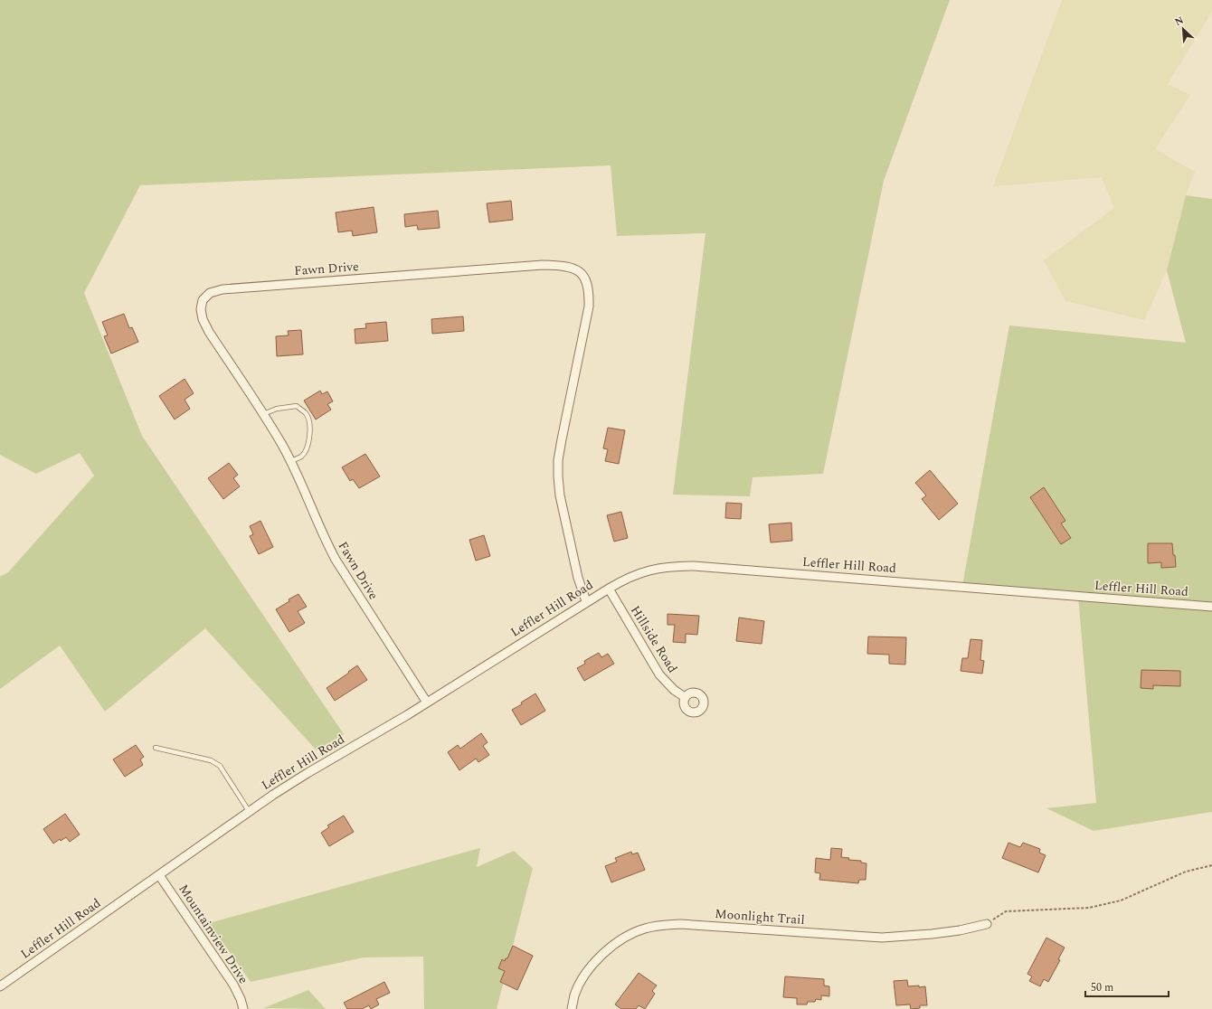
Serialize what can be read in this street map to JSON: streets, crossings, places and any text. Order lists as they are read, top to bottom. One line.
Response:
{"streets":{"street":["Fawn Drive","Leffler Hill Road","Hillside Road","Moonlight Trail","Mountainview Drive"]},"crossings":[["Fawn Drive","Leffler Hill Road"],["Leffler Hill Road","Hillside Road"],["Leffler Hill Road","Mountainview Drive"]],"scale_bar":"50 m","north":"top left"}
